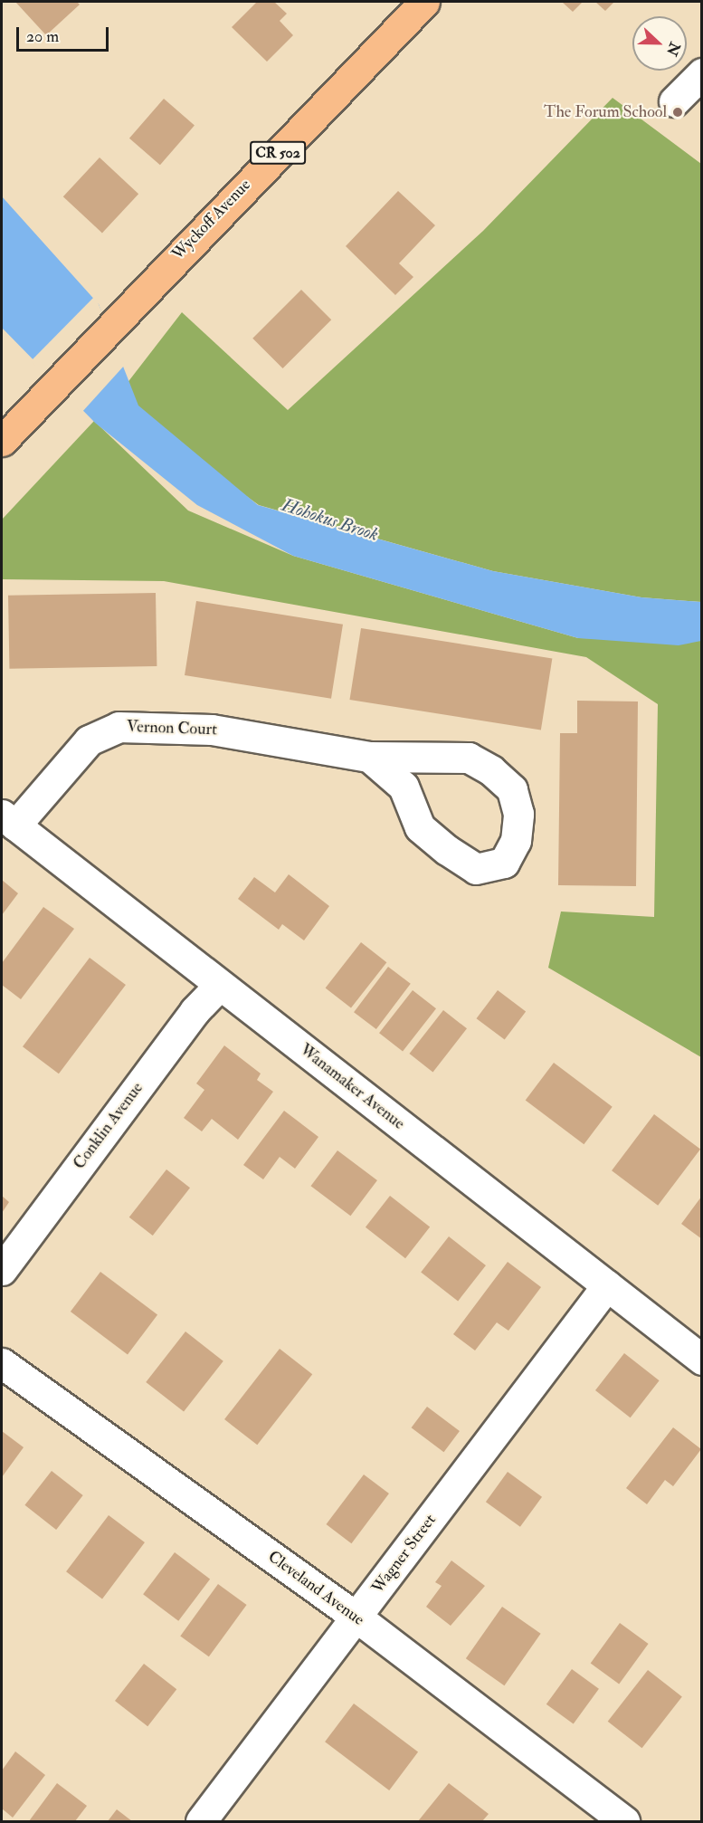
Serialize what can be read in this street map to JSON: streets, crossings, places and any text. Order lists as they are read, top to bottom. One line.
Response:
{"streets":{"main road":["CR 502","Wyckoff Avenue"],"street":["Vernon Court","Wanamaker Avenue","Conklin Avenue","Wagner Street","Cleveland Avenue"]},"crossings":[["Vernon Court","Wanamaker Avenue"],["Wanamaker Avenue","Conklin Avenue"],["Wanamaker Avenue","Wagner Street"],["Wagner Street","Cleveland Avenue"]],"water":["Hohokus Brook"],"places":["The Forum School"],"scale_bar":"20 m","north":"right"}
